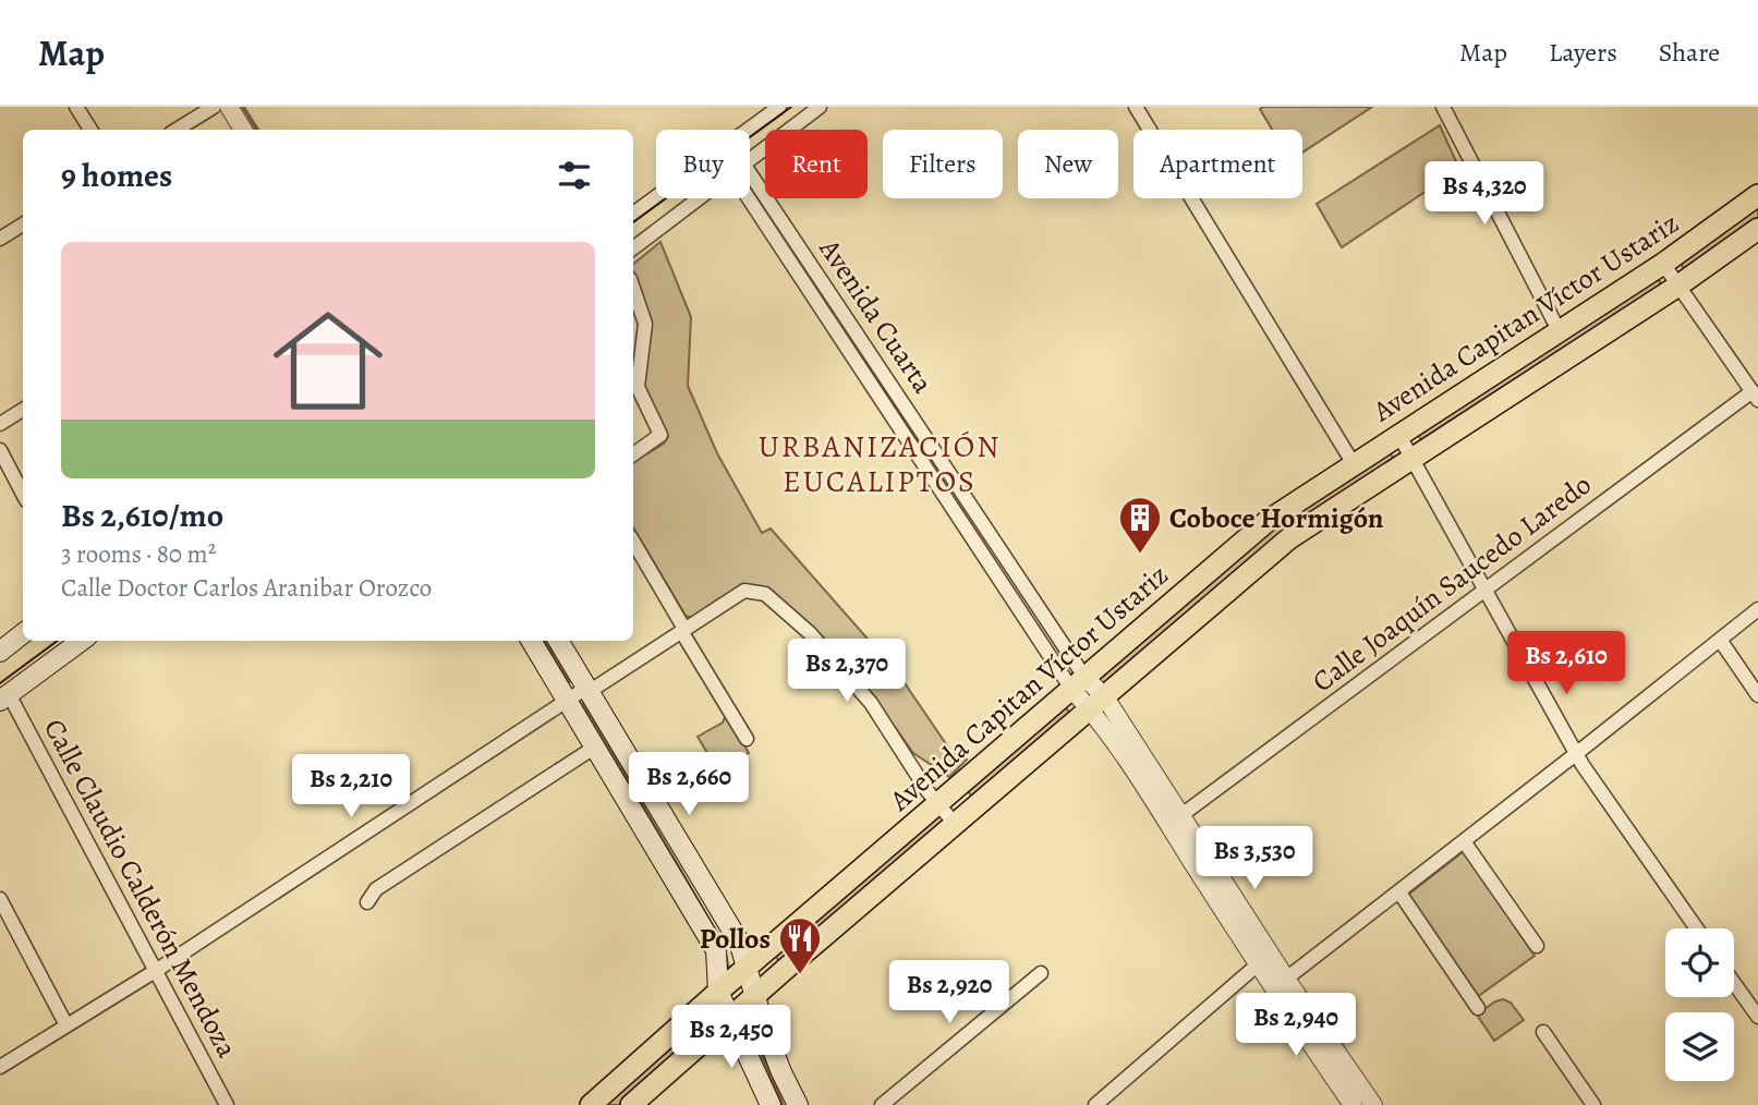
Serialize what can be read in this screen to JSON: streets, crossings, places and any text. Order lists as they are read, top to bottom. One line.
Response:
{"streets":{"main road":["Avenida Capitan Víctor Ustariz"],"street":["Avenida Cuarta","Calle Joaquín Saucedo Laredo","Calle Claudio Calderón Mendoza"]},"crossings":[["Avenida Cuarta","Avenida Capitan Víctor Ustariz"],["Avenida Cuarta","Calle Joaquín Saucedo Laredo"]],"districts":["URBANIZACIÓN EUCALIPTOS"],"places":{"building":["Coboce Hormigón"],"restaurant":["Pollos"]},"page":{"header":"Map","nav":["Map","Layers","Share"],"chip":["Buy","Rent","Filters","New","Apartment"],"heading":"9 homes","price":["Bs 4,320","Bs 2,610","Bs 2,370","Bs 2,660","Bs 2,210","Bs 3,530","Bs 2,920","Bs 2,940","Bs 2,450"],"list":[{"name":"Bs 2,610/mo","note":"3 rooms · 80 m² · Calle Doctor Carlos Aranibar Orozco"}]}}
